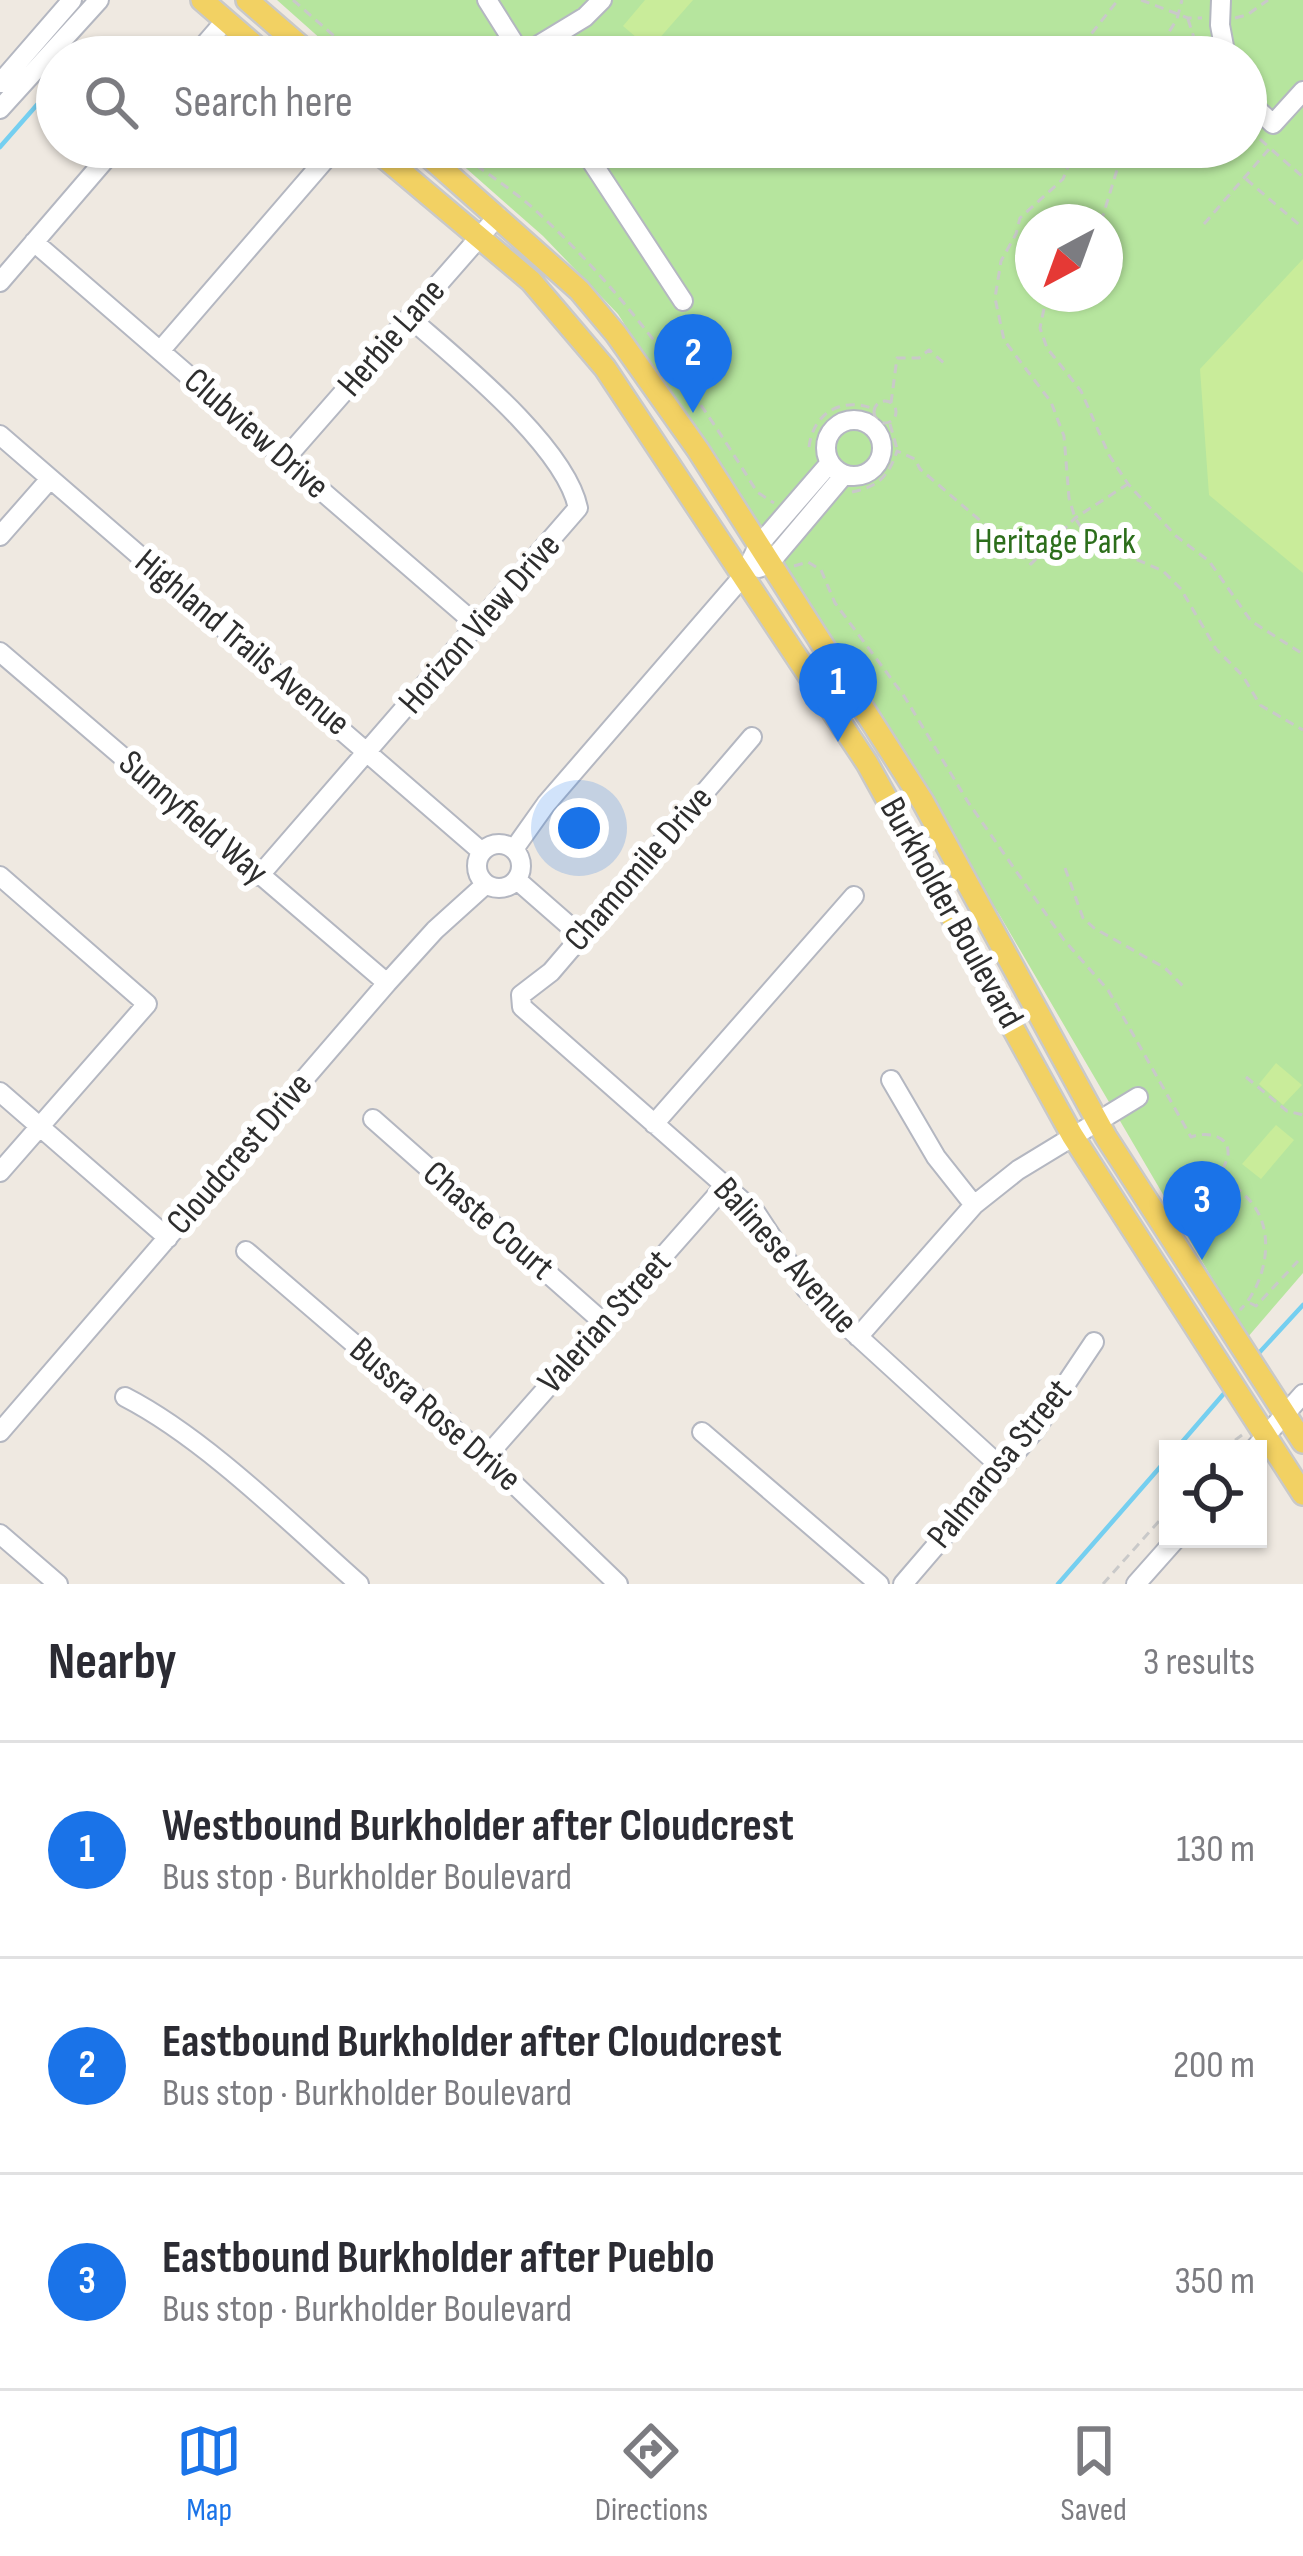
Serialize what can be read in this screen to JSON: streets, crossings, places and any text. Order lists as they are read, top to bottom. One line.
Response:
{"streets":{"main road":["Burkholder Boulevard"],"street":["Herbie Lane","Clubview Drive","Horizon View Drive","Highland Trails Avenue","Sunnyfield Way","Chamomile Drive","Cloudcrest Drive","Chaste Court","Balinese Avenue","Valerian Street","Bussra Rose Drive","Palmarosa Street"]},"crossings":[["Herbie Lane","Clubview Drive"],["Herbie Lane","Horizon View Drive"],["Herbie Lane","Burkholder Boulevard"],["Clubview Drive","Horizon View Drive"],["Horizon View Drive","Highland Trails Avenue"],["Horizon View Drive","Sunnyfield Way"],["Highland Trails Avenue","Cloudcrest Drive"],["Sunnyfield Way","Cloudcrest Drive"],["Chamomile Drive","Balinese Avenue"],["Chaste Court","Valerian Street"],["Balinese Avenue","Valerian Street"],["Balinese Avenue","Palmarosa Street"],["Valerian Street","Bussra Rose Drive"]],"parks":["Heritage Park"],"north":"bottom left","page":{"search":"Search here","pins":["2","1","3"],"heading":["Nearby","3 results"],"list":[{"mark":"1","name":"Westbound Burkholder after Cloudcrest","note":"Bus stop · Burkholder Boulevard","value":"130 m"},{"mark":"2","name":"Eastbound Burkholder after Cloudcrest","note":"Bus stop · Burkholder Boulevard","value":"200 m"},{"mark":"3","name":"Eastbound Burkholder after Pueblo","note":"Bus stop · Burkholder Boulevard","value":"350 m"}],"nav":["Map","Directions","Saved"]}}
